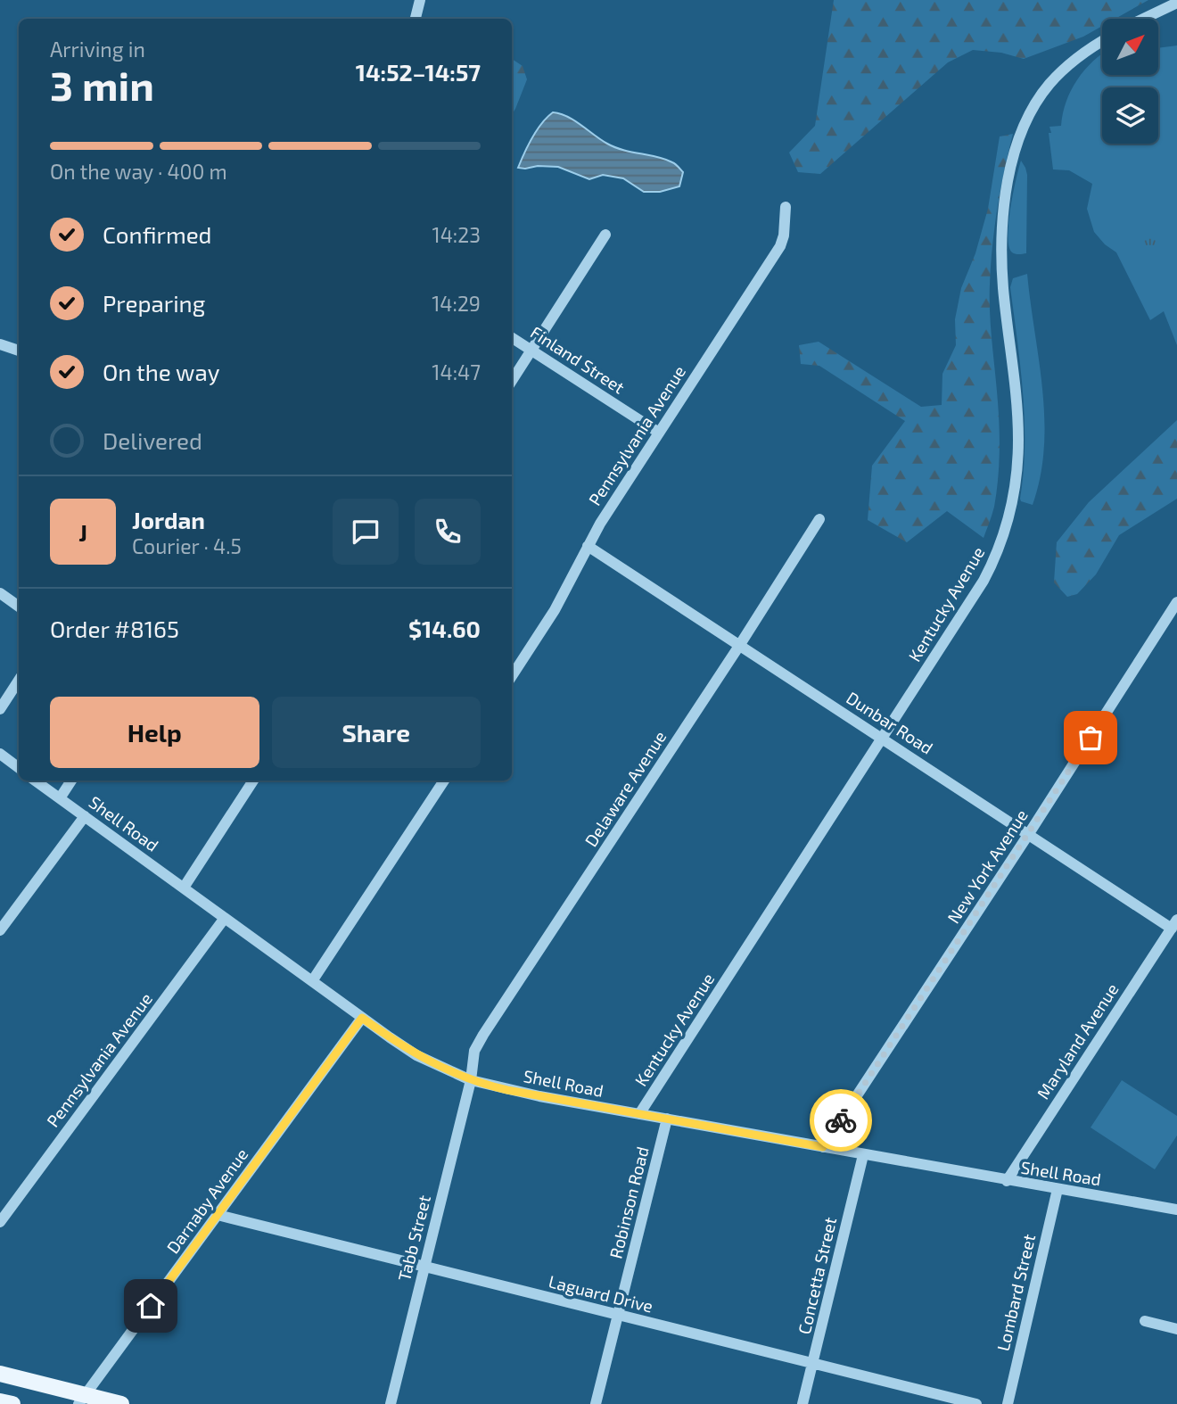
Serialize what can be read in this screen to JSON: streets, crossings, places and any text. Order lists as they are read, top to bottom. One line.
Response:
{"streets":{"street":["Finland Street","Pennsylvania Avenue","Kentucky Avenue","Dunbar Road","Delaware Avenue","Shell Road","New York Avenue","Maryland Avenue","Darnaby Avenue","Robinson Road","Tabb Street","Concetta Street","Lombard Street","Laguard Drive"]},"crossings":[["Finland Street","Pennsylvania Avenue"],["Pennsylvania Avenue","Dunbar Road"],["Pennsylvania Avenue","Shell Road"],["Kentucky Avenue","Dunbar Road"],["Kentucky Avenue","Shell Road"],["Dunbar Road","Delaware Avenue"],["Dunbar Road","New York Avenue"],["Dunbar Road","Maryland Avenue"],["Delaware Avenue","Shell Road"],["Delaware Avenue","Tabb Street"],["Shell Road","New York Avenue"],["Shell Road","Maryland Avenue"],["Shell Road","Darnaby Avenue"],["Shell Road","Robinson Road"],["Shell Road","Tabb Street"],["Shell Road","Concetta Street"],["Shell Road","Lombard Street"],["Darnaby Avenue","Laguard Drive"],["Robinson Road","Laguard Drive"],["Tabb Street","Laguard Drive"],["Concetta Street","Laguard Drive"]],"north":"top right","page":{"heading":["3 min","Arriving in","14:52–14:57"],"panel":["Jordan","Courier · 4.5","Order #8165","$14.60"],"bar":"On the way · 400 m","list":[["Confirmed","14:23"],["Preparing","14:29"],["On the way","14:47"],"Delivered"],"round":"J","buttons":["Help","Share"]}}
